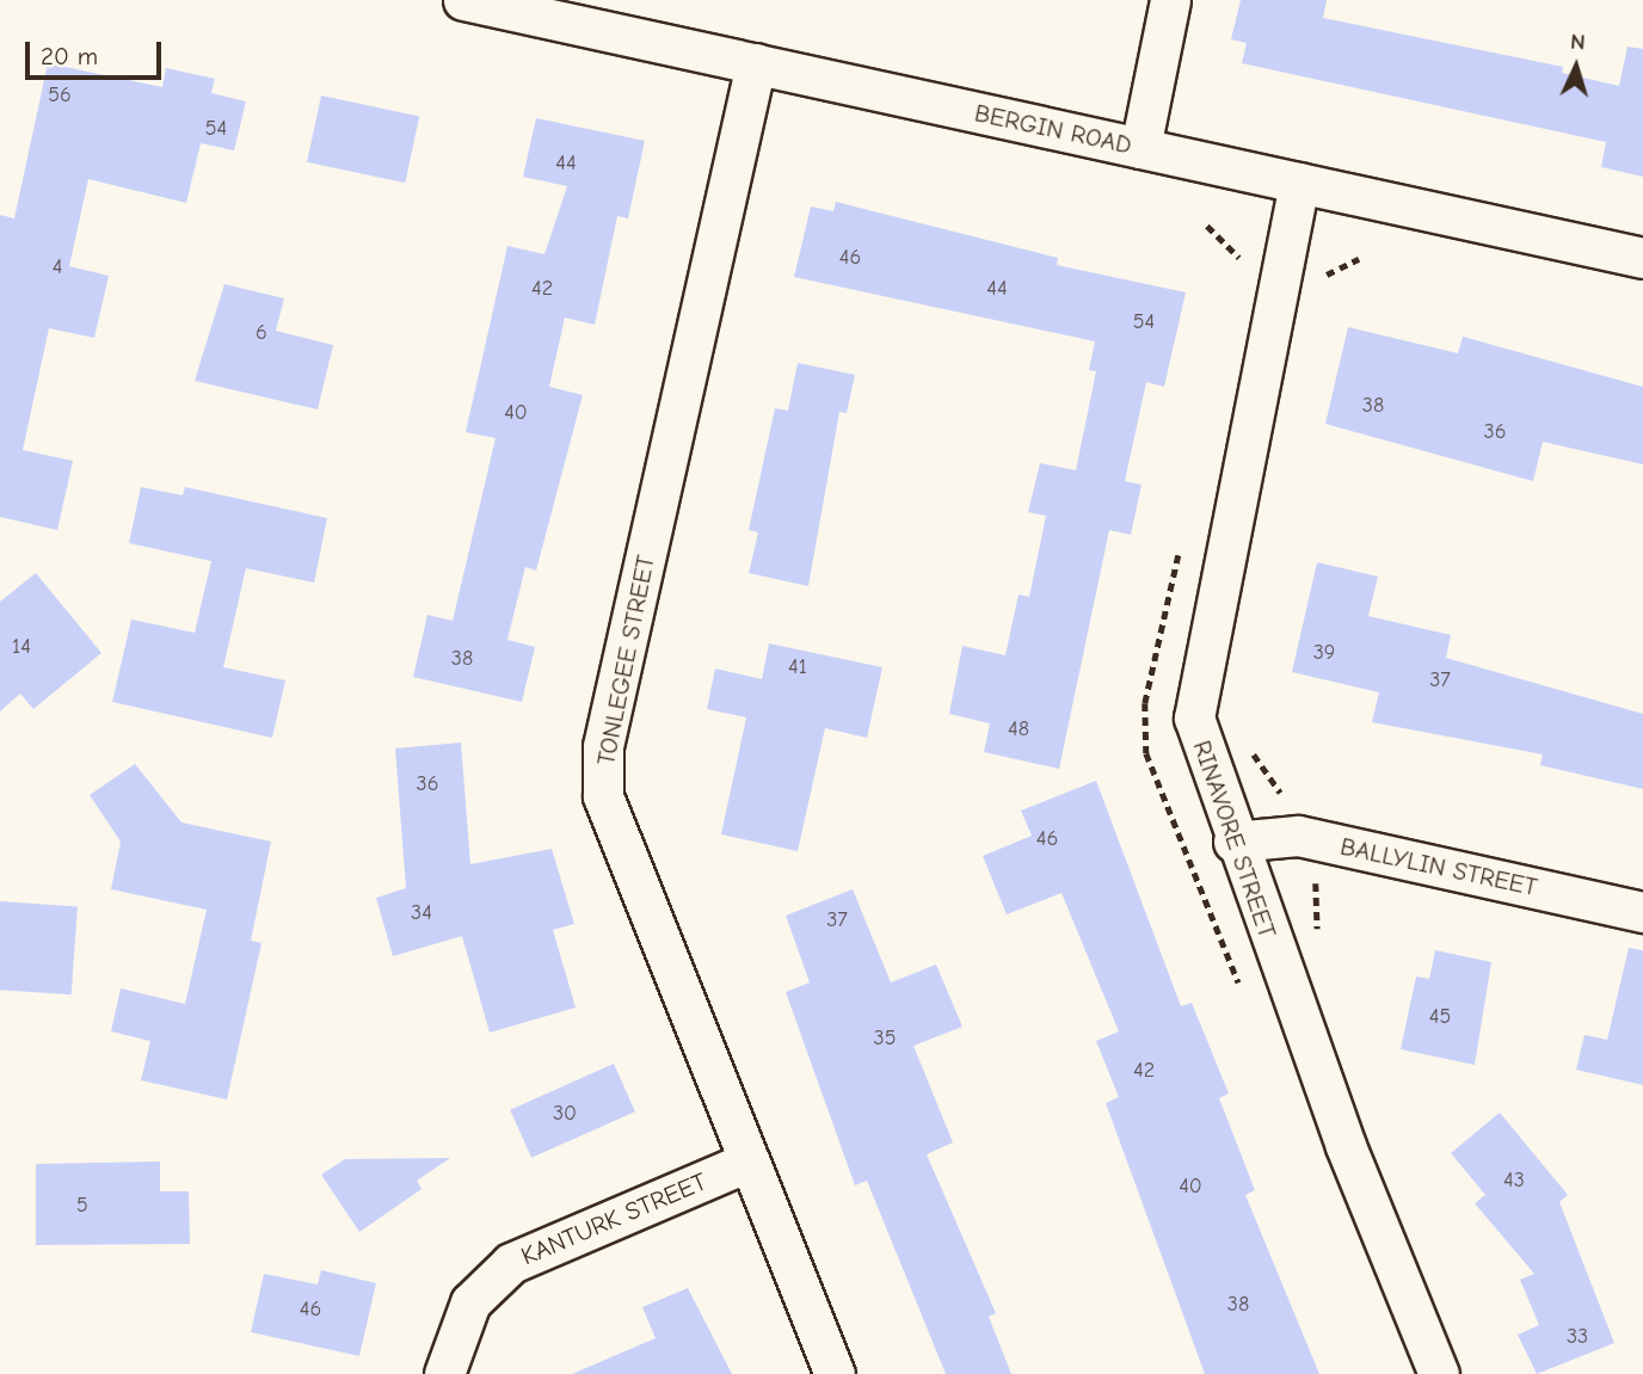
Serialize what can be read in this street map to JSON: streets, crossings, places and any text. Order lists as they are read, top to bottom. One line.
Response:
{"streets":{"street":["BERGIN ROAD","TONLEGEE STREET","RINAVORE STREET","BALLYLIN STREET","KANTURK STREET"]},"crossings":[["BERGIN ROAD","TONLEGEE STREET"],["BERGIN ROAD","RINAVORE STREET"],["TONLEGEE STREET","KANTURK STREET"],["RINAVORE STREET","BALLYLIN STREET"]],"house_numbers":["56","54","44","46","4","42","44","54","6","38","40","36","14","39","38","41","37","48","36","46","34","37","45","35","42","30","43","40","5","38","46","33"],"scale_bar":"20 m","north":"top"}
